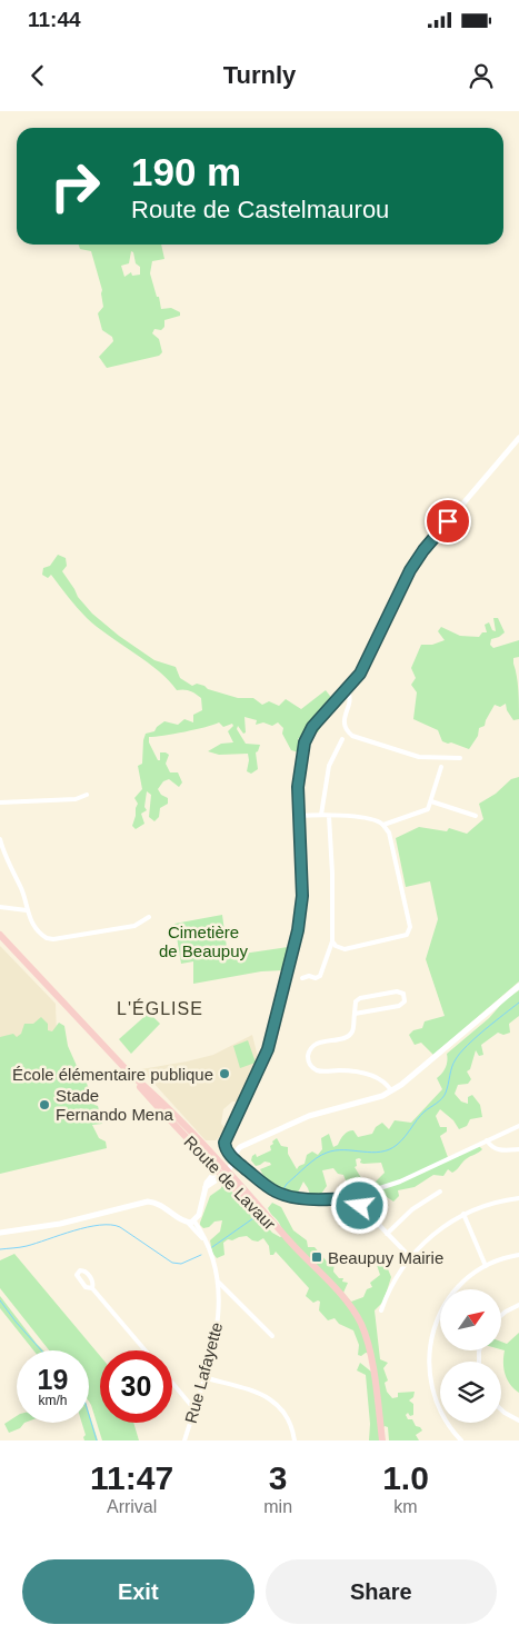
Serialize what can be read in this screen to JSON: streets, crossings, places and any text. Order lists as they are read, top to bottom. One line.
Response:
{"streets":{"main road":["Route de Lavaur"],"street":["Rue Lafayette"]},"districts":["L'ÉGLISE"],"parks":["Cimetière de Beaupuy"],"places":{"other":["École élémentaire publique","Stade Fernando Mena"],"transit":["Beaupuy Mairie"]},"north":"top right","page":{"status":"11:44","header":"Turnly","turn":["190 m","Route de Castelmaurou"],"speed":"19 km/h","limit":"30","eta":["11:47","Arrival","3","min","1.0","km"],"buttons":["Exit","Share"]}}
